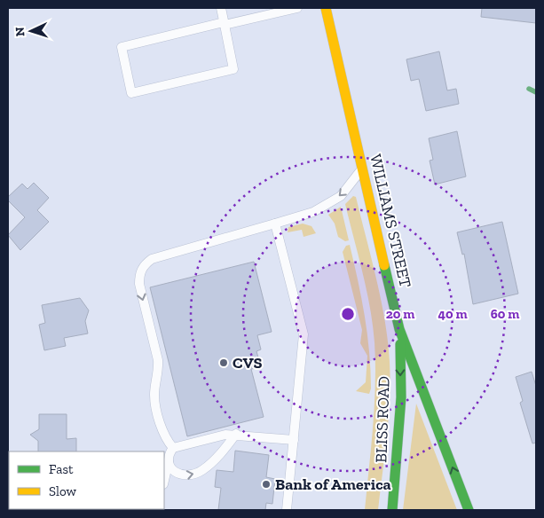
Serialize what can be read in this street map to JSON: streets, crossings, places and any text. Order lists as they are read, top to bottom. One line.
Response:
{"streets":{"main road":["WILLIAMS STREET","BLISS ROAD"]},"crossings":[["WILLIAMS STREET","BLISS ROAD"]],"one_way":["WILLIAMS STREET","BLISS ROAD"],"places":["CVS","Bank of America"],"legend":["Fast","Slow"],"north":"left","rings":["20 m","40 m","60 m"]}
